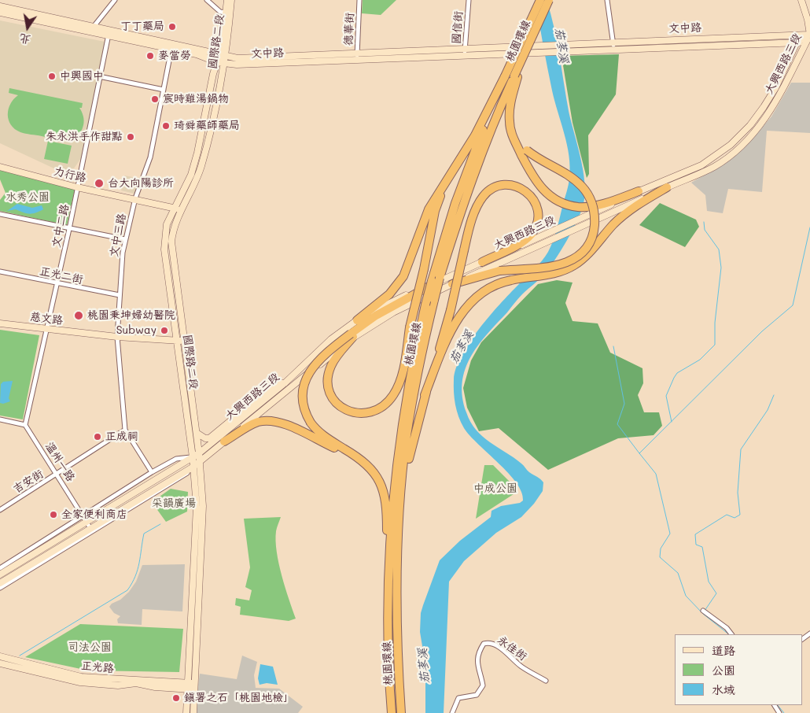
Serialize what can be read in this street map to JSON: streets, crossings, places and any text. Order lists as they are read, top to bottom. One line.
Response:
{"streets":{"highway":["桃園環線"],"street":["國信街","文中路","德華街","國際路二段","大興西路三段","力行路","文中二路","文中三路","正光二街","慈文路","溫州一路","吉安街","永佳街","正光路"]},"crossings":[["國信街","文中路"],["文中路","德華街"],["文中路","國際路二段"],["文中路","大興西路三段"],["文中路","文中二路"],["文中路","文中三路"],["桃園環線","大興西路三段"],["國際路二段","大興西路三段"],["國際路二段","力行路"],["國際路二段","慈文路"],["國際路二段","正光路"],["大興西路三段","溫州一路"],["力行路","文中二路"],["力行路","文中三路"],["文中二路","正光二街"],["文中二路","慈文路"],["文中二路","溫州一路"],["文中三路","正光二街"],["文中三路","慈文路"],["文中三路","吉安街"],["溫州一路","吉安街"]],"water":["茄苳溪"],"parks":["水秀公園","中成公園","采韻廣場","司法公園"],"places":["丁丁藥局","麥當勞","中興國中","宸時雞湯鍋物","琦舜藥師藥局","朱永洪手作甜點","台大向陽診所","桃園秉坤婦幼醫院","Subway","正成祠","全家便利商店","鎮署之石「桃園地檢」"],"legend":["道路","公園","水域"],"north":"bottom"}
